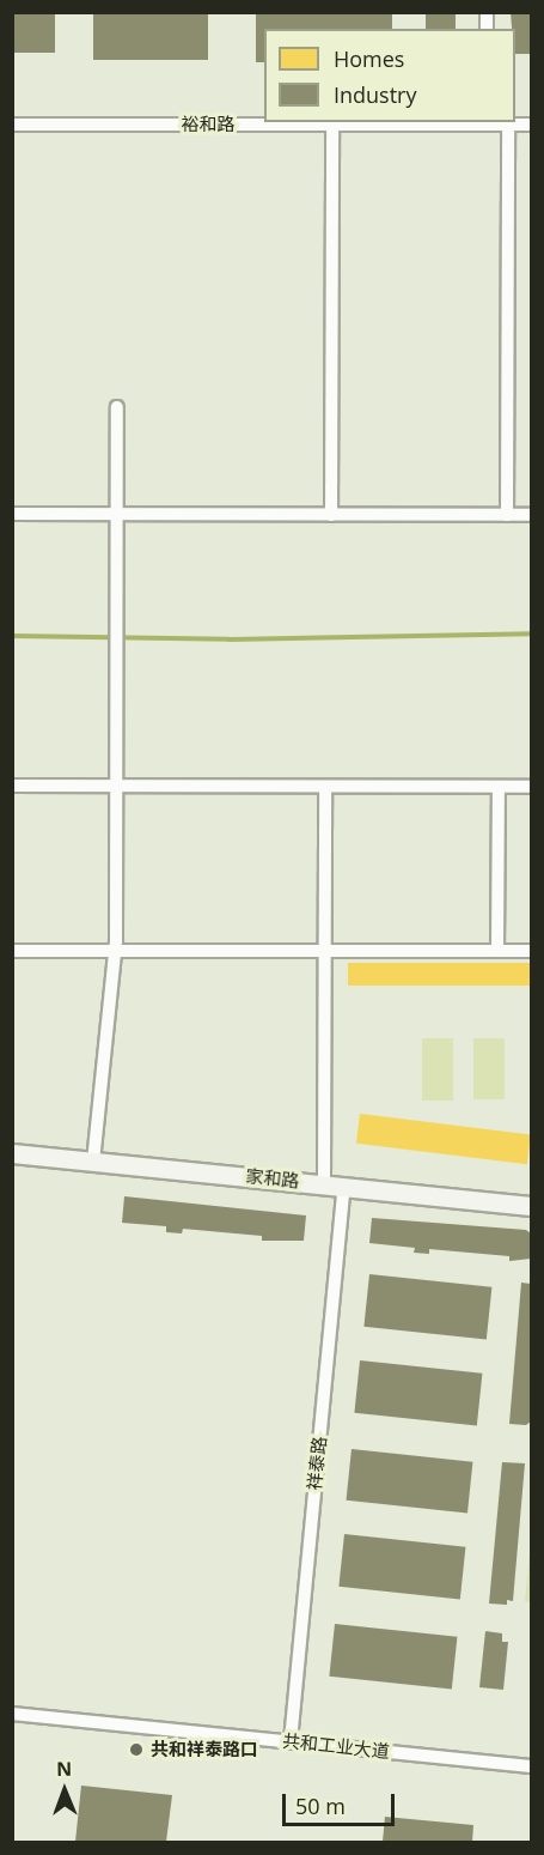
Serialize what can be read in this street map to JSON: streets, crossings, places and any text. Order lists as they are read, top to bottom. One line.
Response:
{"streets":{"street":["裕和路","家和路","祥泰路","共和工业大道"]},"crossings":[["家和路","祥泰路"],["祥泰路","共和工业大道"]],"places":["共和祥泰路口"],"legend":["Homes","Industry"],"scale_bar":"50 m","north":"top"}
